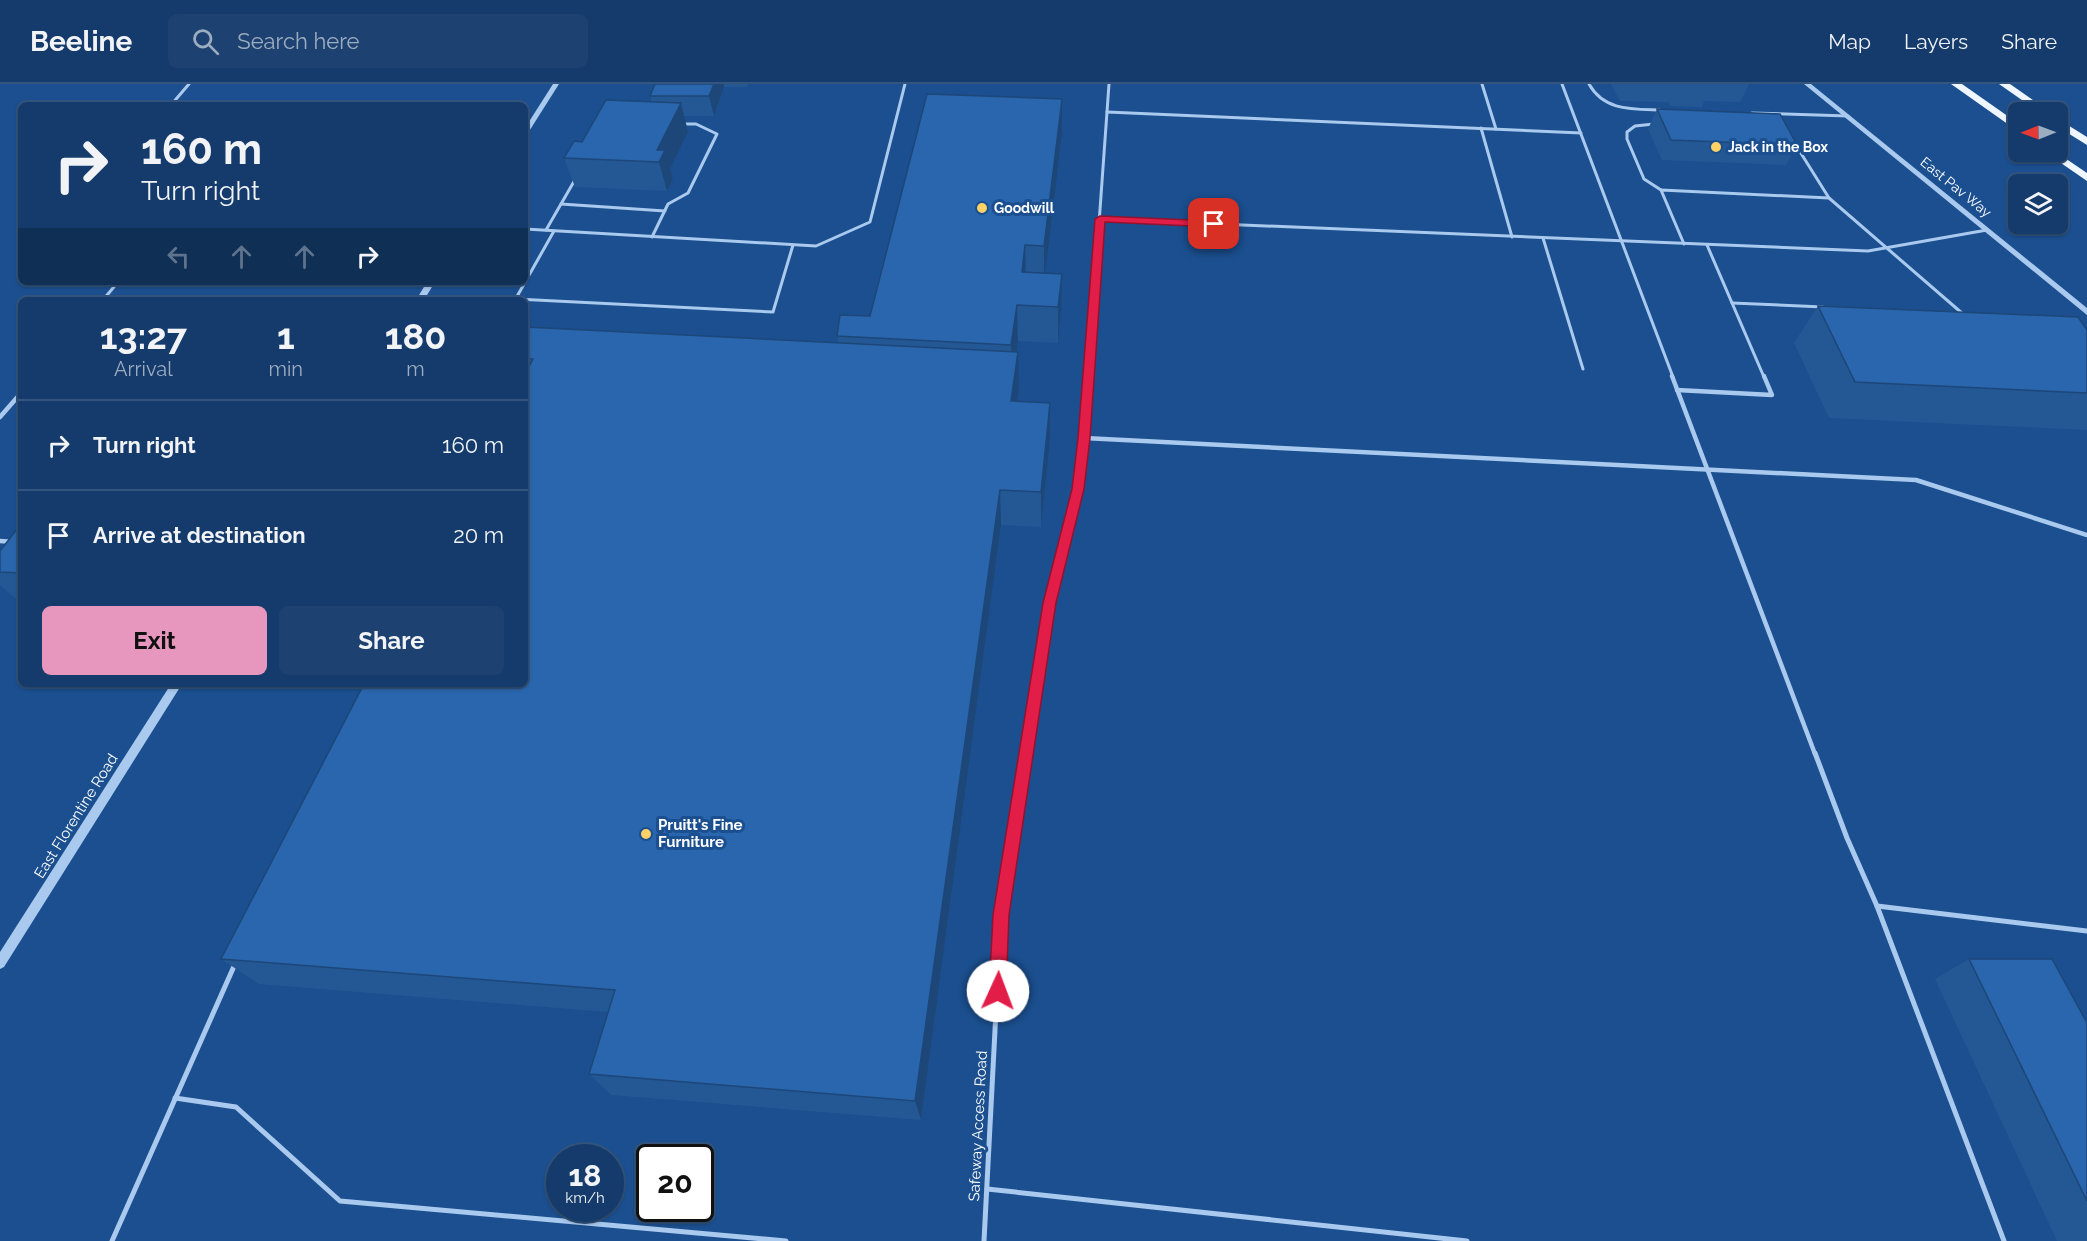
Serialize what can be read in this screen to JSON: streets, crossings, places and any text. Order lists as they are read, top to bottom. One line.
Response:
{"streets":{"street":["East Pav Way","East Florentine Road"],"lane":["Safeway Access Road"]},"places":["Jack in the Box","Goodwill","Pruitt's Fine Furniture"],"north":"left","page":{"header":"Beeline","search":"Search here","nav":["Map","Layers","Share"],"turn":["160 m","Turn right"],"eta":["13:27","Arrival","1","min","180","m"],"list":[{"name":"Turn right","value":"160 m"},{"name":"Arrive at destination","value":"20 m"}],"buttons":["Exit","Share"],"speed":"18 km/h","limit":"20"}}
